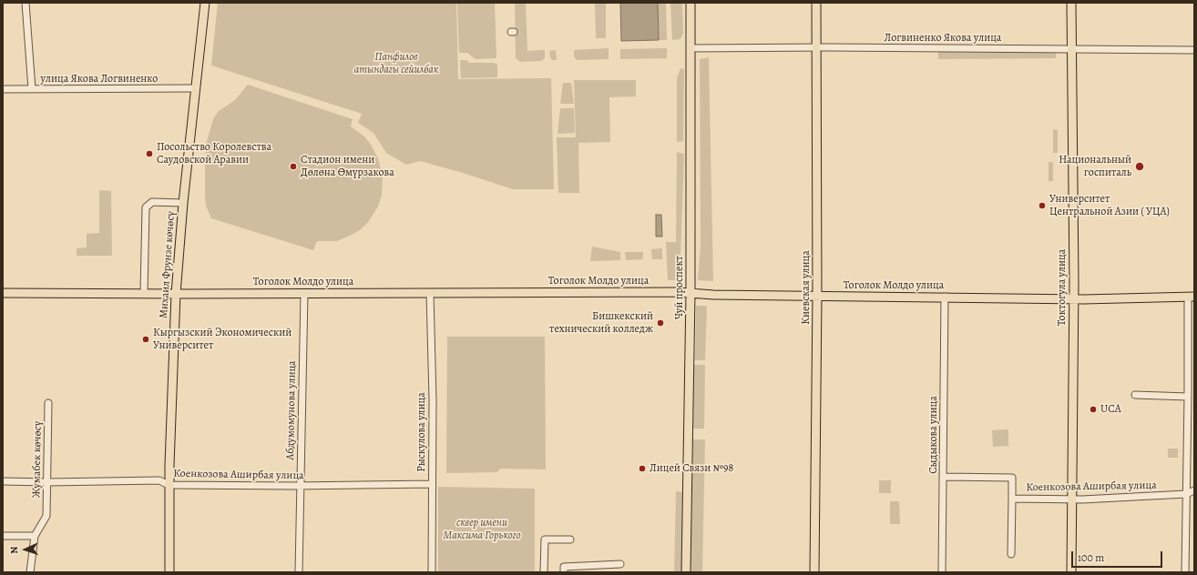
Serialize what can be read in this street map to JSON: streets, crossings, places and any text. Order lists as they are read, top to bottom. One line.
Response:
{"streets":{"main road":["Михаил Фрунзе көчөсү","Тоголок Молдо улица","Чуй проспект","Киевская улица","Токтогула улица"],"street":["Логвиненко Якова улица","улица Якова Логвиненко","Абдумомунова улица","Рыскулова улица","Сыдыкова улица","Жумабек көчөсү","Коенкозова Аширбая улица"]},"crossings":[["Логвиненко Якова улица","Чуй проспект"],["Логвиненко Якова улица","Киевская улица"],["Логвиненко Якова улица","Токтогула улица"],["улица Якова Логвиненко","Михаил Фрунзе көчөсү"],["Михаил Фрунзе көчөсү","Тоголок Молдо улица"],["Михаил Фрунзе көчөсү","Коенкозова Аширбая улица"],["Тоголок Молдо улица","Чуй проспект"],["Тоголок Молдо улица","Киевская улица"],["Тоголок Молдо улица","Токтогула улица"],["Тоголок Молдо улица","Абдумомунова улица"],["Тоголок Молдо улица","Рыскулова улица"],["Тоголок Молдо улица","Сыдыкова улица"],["Токтогула улица","Коенкозова Аширбая улица"],["Абдумомунова улица","Коенкозова Аширбая улица"],["Рыскулова улица","Коенкозова Аширбая улица"],["Сыдыкова улица","Коенкозова Аширбая улица"],["Жумабек көчөсү","Коенкозова Аширбая улица"]],"parks":["Панфилов атындагы сейилбак","сквер имени Максима Горького"],"places":["Посольство Королевства Саудовской Аравии","Стадион имени Дөлөна Өмүрзакова","Национальный госпиталь","Университет Центральной Азии ( УЦА)","Бишкекский технический колледж","Кыргызский Экономический Университет","UCA","Лицей Связи №98"],"scale_bar":"100 m","north":"left"}
